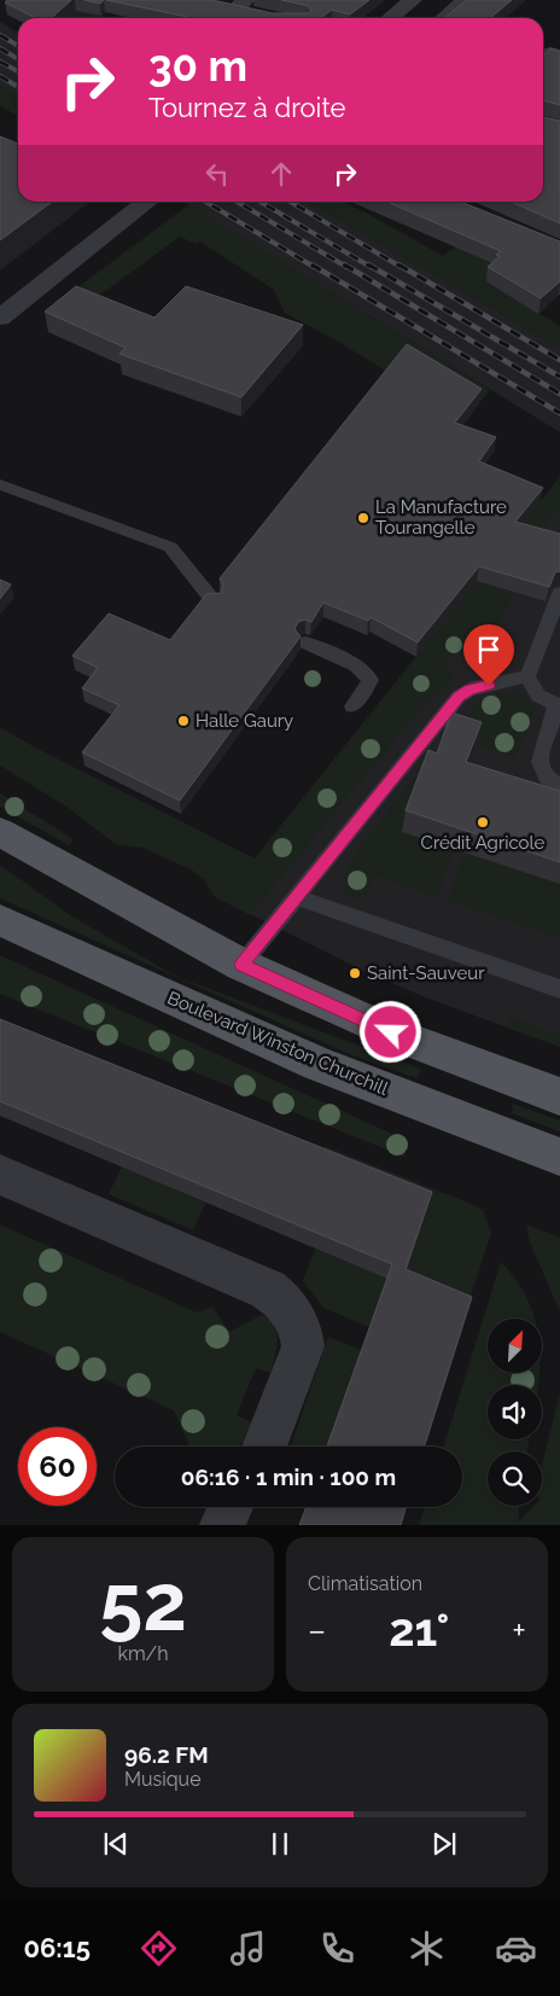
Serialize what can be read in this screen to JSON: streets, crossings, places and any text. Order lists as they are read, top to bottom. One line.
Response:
{"streets":{"main road":["Boulevard Winston Churchill"]},"places":["La Manufacture Tourangelle","Halle Gaury","Crédit Agricole","Saint-Sauveur"],"north":"top right","page":{"turn":["30 m","Tournez à droite"],"limit":"60","trip":"06:16 · 1 min · 100 m","tile":[["52","km/h"],"Climatisation"],"heat":["−","21°","+"],"song":["96.2 FM","Musique"],"tabs":"06:15"}}
